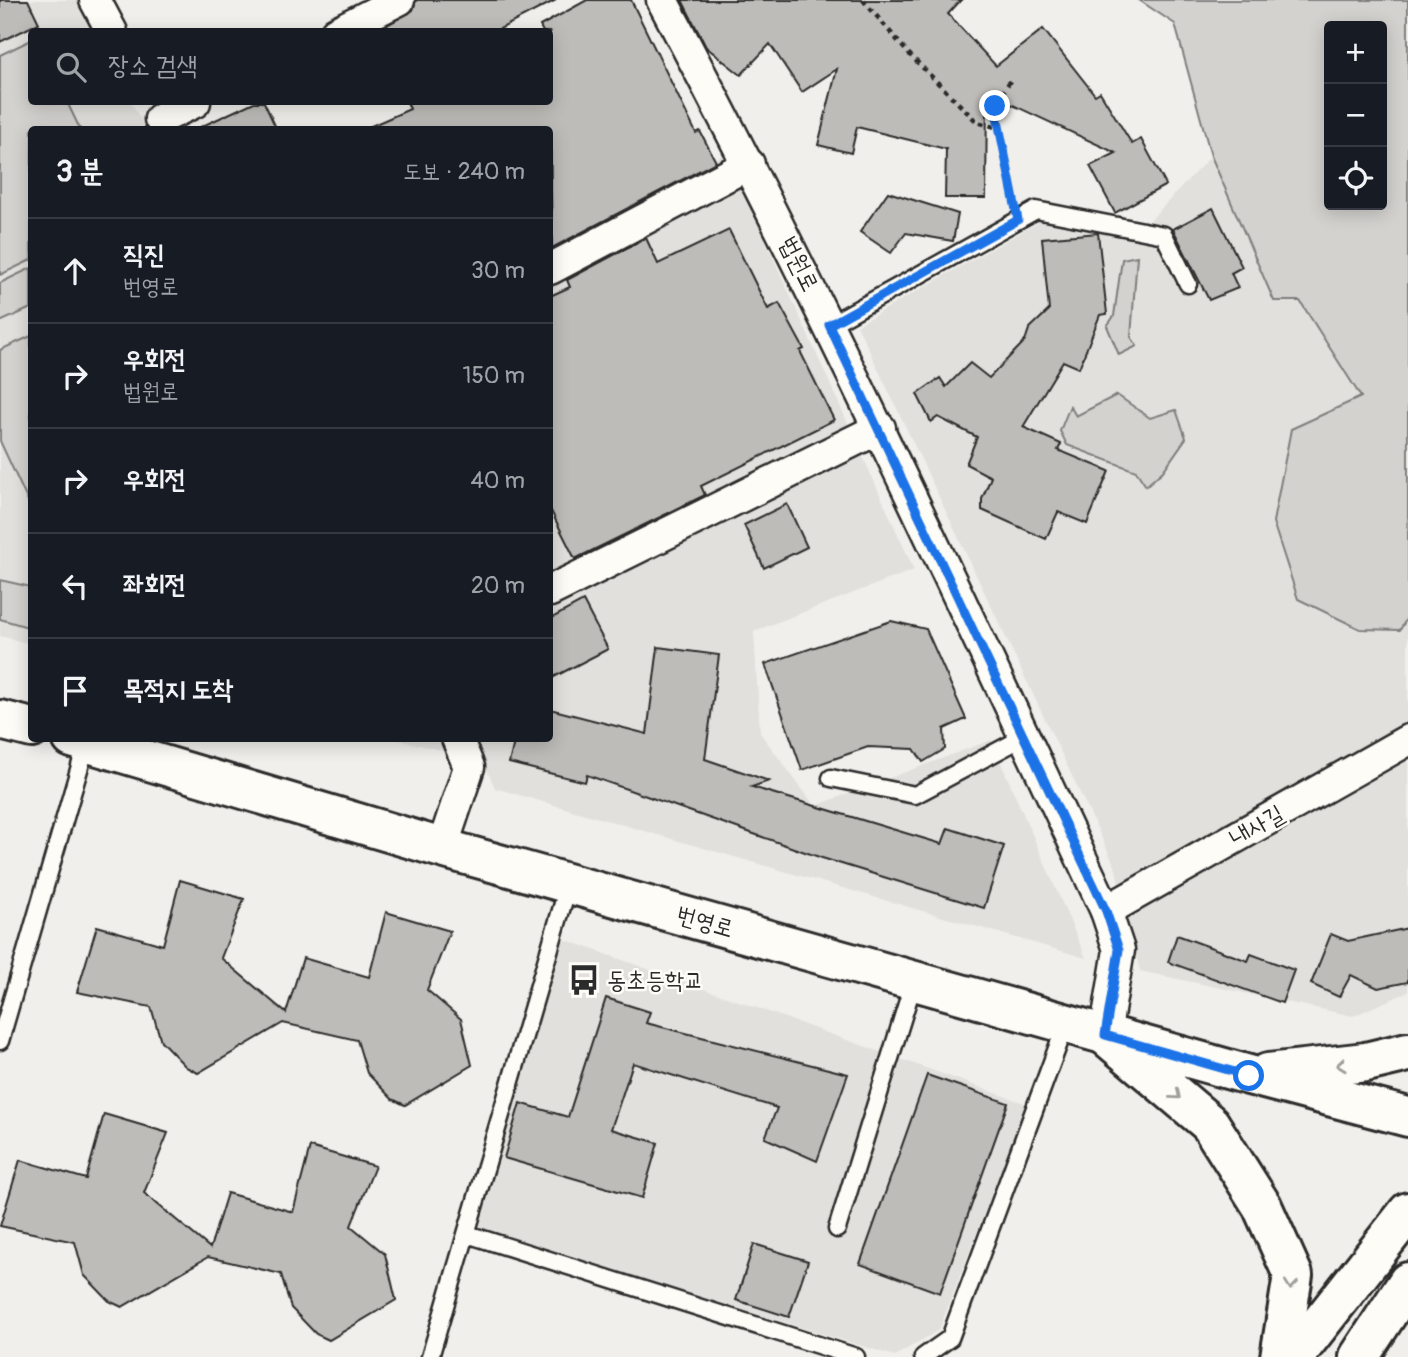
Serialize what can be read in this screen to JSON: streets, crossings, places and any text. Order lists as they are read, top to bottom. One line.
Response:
{"streets":{"main road":["번영로"],"street":["법원로","내사길"]},"crossings":[["법원로","내사길"],["법원로","번영로"]],"places":{"bus stop":["동초등학교"]},"page":{"map_buttons":["+","−"],"search":"장소 검색","heading":["3 분","도보 · 240 m"],"list":[["직진","번영로","30 m"],["우회전","법원로","150 m"],["우회전","40 m"],["좌회전","20 m"],"목적지 도착"]}}
